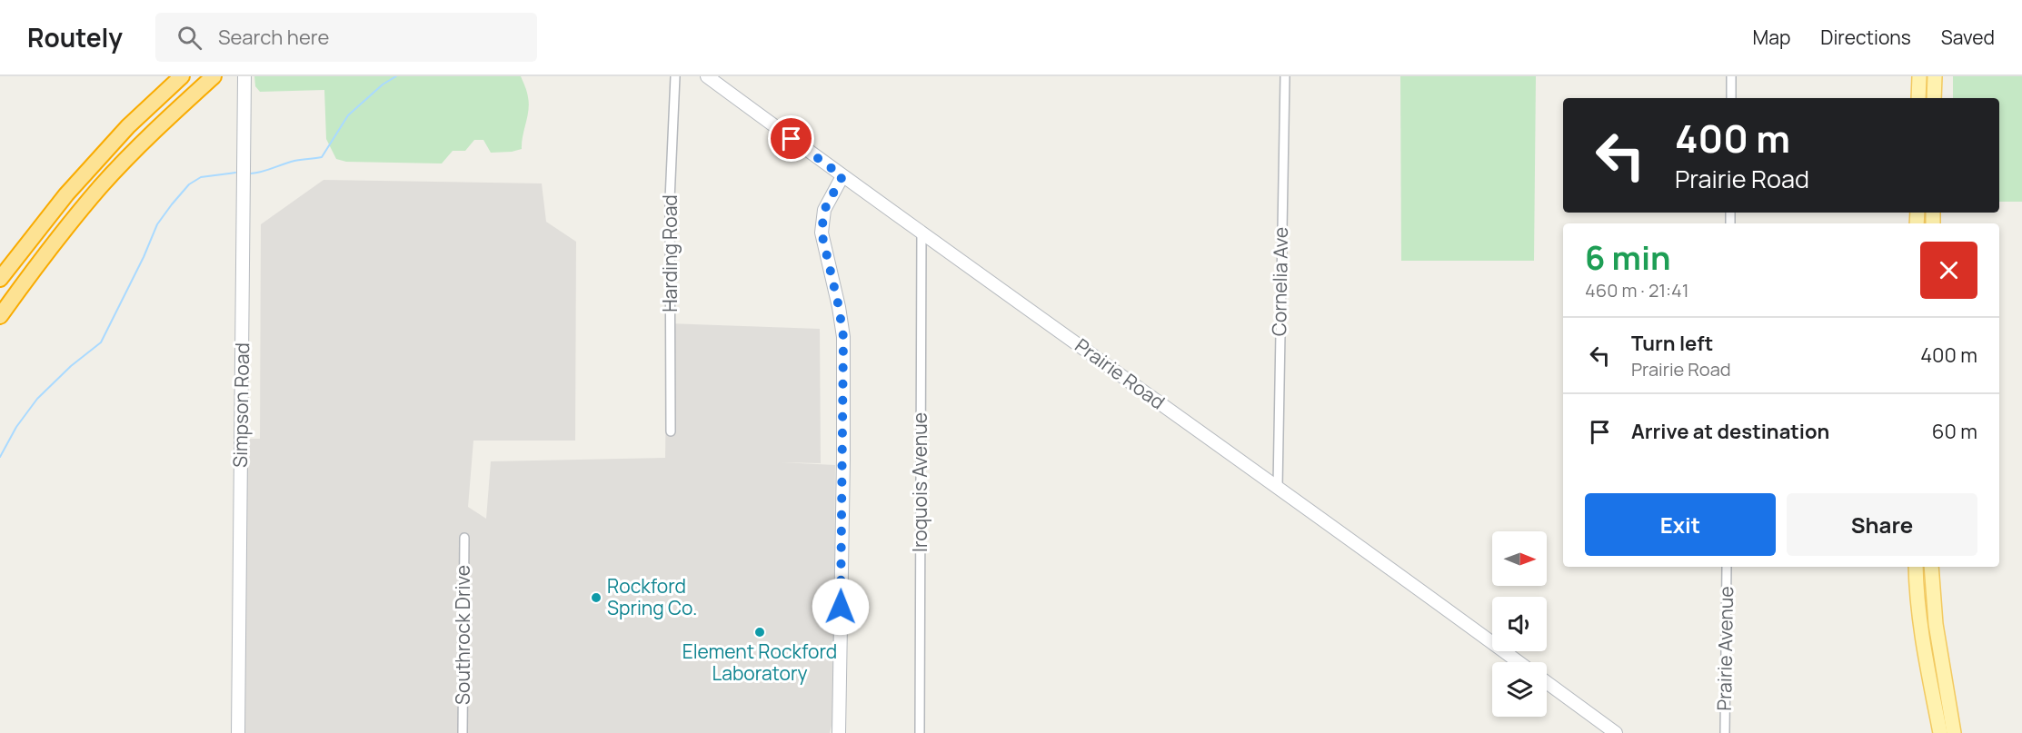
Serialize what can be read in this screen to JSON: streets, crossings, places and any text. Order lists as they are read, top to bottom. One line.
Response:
{"streets":{"street":["Harding Road","Cornelia Ave","Prairie Road","Simpson Road","Iroquois Avenue","Southrock Drive","Prairie Avenue"]},"crossings":[["Cornelia Ave","Prairie Road"],["Prairie Road","Iroquois Avenue"]],"places":["Rockford Spring Co.","Element Rockford Laboratory"],"north":"right","page":{"header":"Routely","search":"Search here","nav":["Map","Directions","Saved"],"turn":["400 m","Prairie Road"],"heading":["6 min","460 m · 21:41"],"list":[{"name":"Turn left","note":"Prairie Road","value":"400 m"},{"name":"Arrive at destination","value":"60 m"}],"buttons":["Exit","Share"]}}
